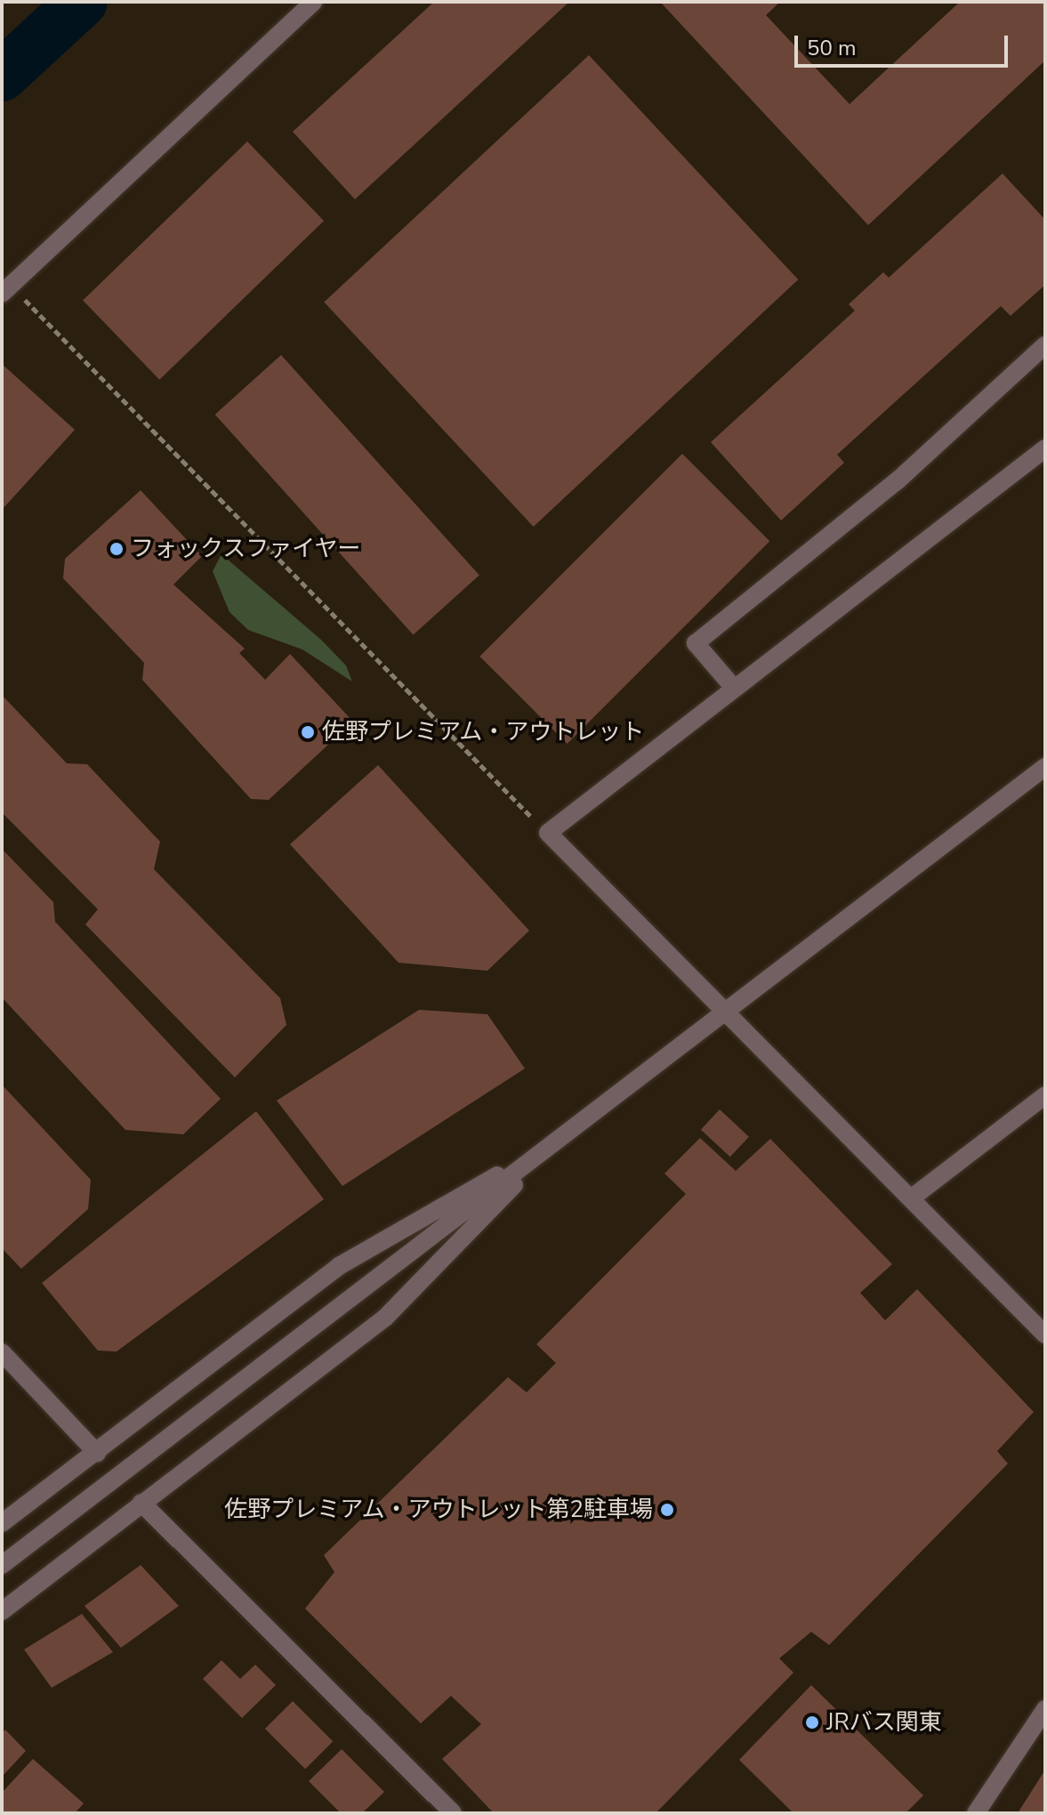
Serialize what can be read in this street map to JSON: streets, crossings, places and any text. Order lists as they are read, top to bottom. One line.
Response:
{"places":["フォックスファイヤー","佐野プレミアム・アウトレット","佐野プレミアム・アウトレット第2駐車場","JRバス関東"],"scale_bar":"50 m"}
